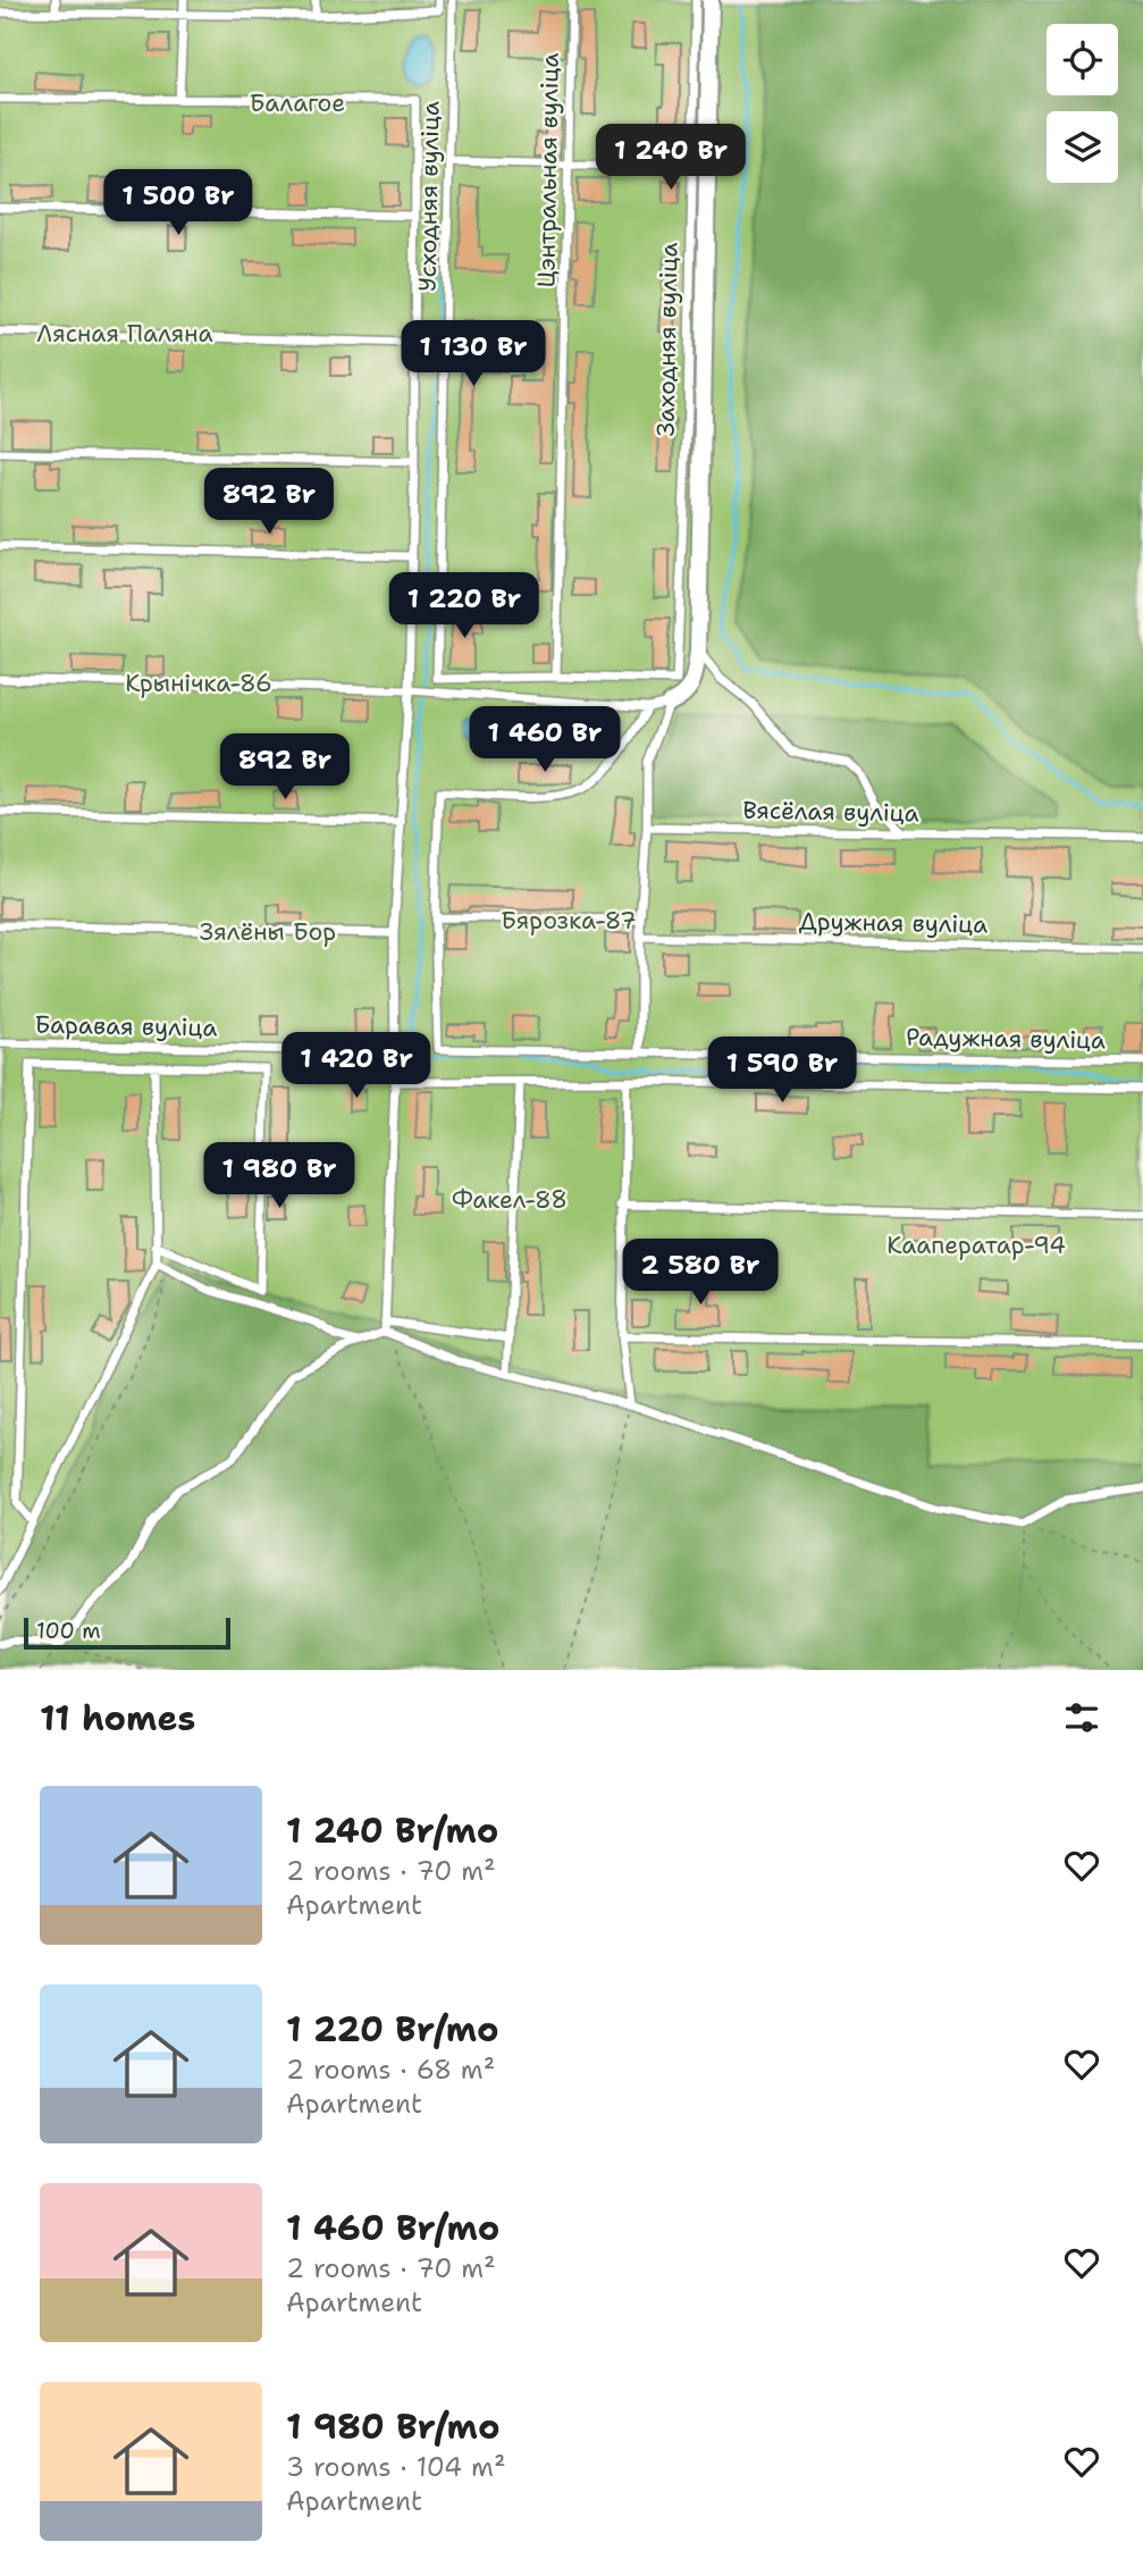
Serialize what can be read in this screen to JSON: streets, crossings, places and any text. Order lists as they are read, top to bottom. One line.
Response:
{"streets":{"lane":["Цэнтральная вуліца","Усходняя вуліца","Заходняя вуліца","Вясёлая вуліца","Дружная вуліца","Баравая вуліца","Радужная вуліца"]},"crossings":[["Цэнтральная вуліца","Усходняя вуліца"],["Цэнтральная вуліца","Заходняя вуліца"],["Усходняя вуліца","Заходняя вуліца"]],"parks":["Балагое","Лясная Паляна","Крынічка-86","Бярозка-87","Зялёны Бор","Факел-88","Кааператар-94"],"scale_bar":"100 m","page":{"price":["1 240 Br","1 500 Br","1 130 Br","892 Br","1 220 Br","1 460 Br","892 Br","1 420 Br","1 590 Br","1 980 Br","2 580 Br"],"scale":"100 m","heading":"11 homes","list":[{"name":"1 240 Br/mo","note":"2 rooms · 70 m² · Apartment"},{"name":"1 220 Br/mo","note":"2 rooms · 68 m² · Apartment"},{"name":"1 460 Br/mo","note":"2 rooms · 70 m² · Apartment"},{"name":"1 980 Br/mo","note":"3 rooms · 104 m² · Apartment"}]}}
